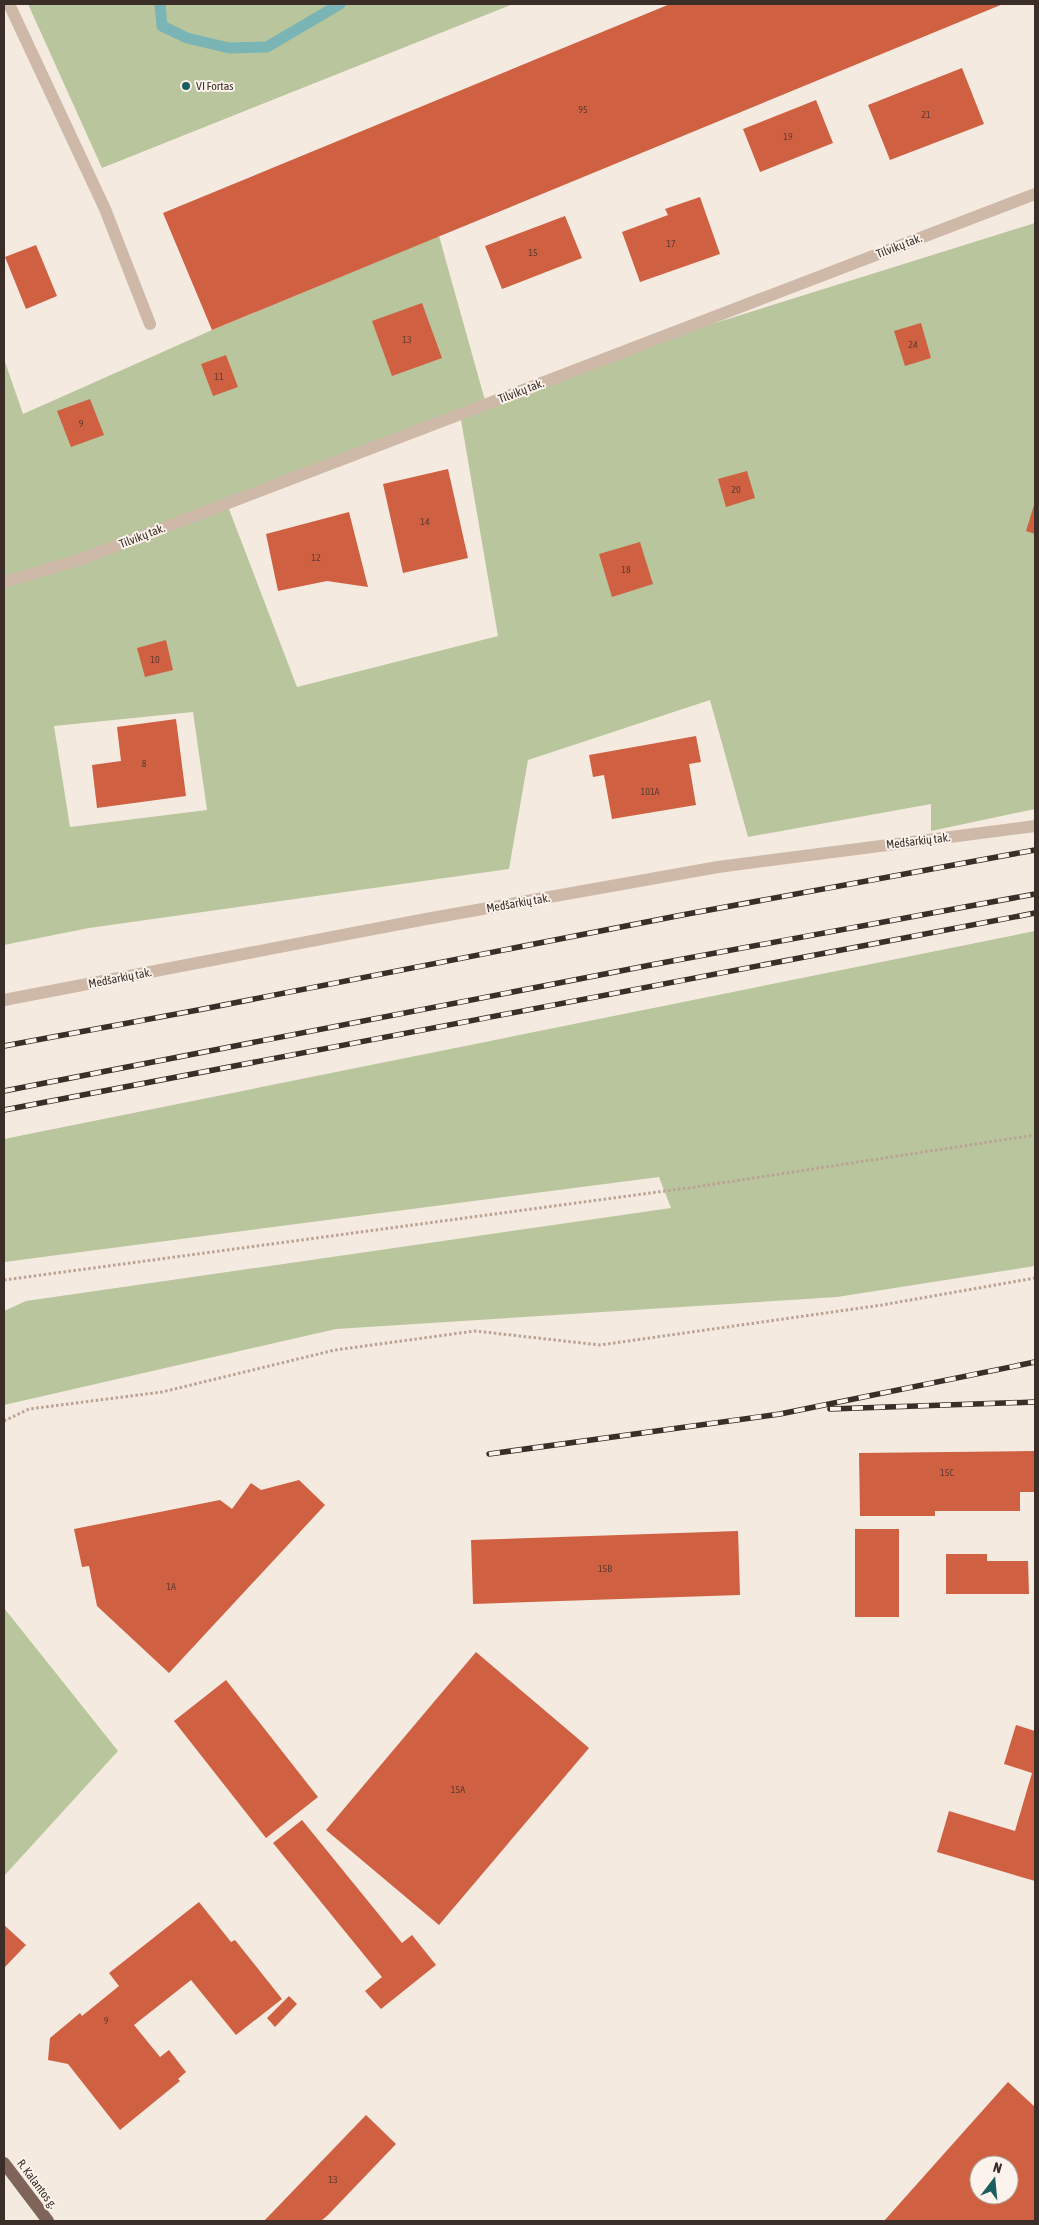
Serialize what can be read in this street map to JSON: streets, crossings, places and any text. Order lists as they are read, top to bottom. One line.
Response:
{"streets":{"main road":["R. Kalantos g."],"street":["Tilvikų tak.","Medšarkių tak."]},"places":["VI Fortas"],"house_numbers":["95","21","19","17","15","13","24","11","9","20","14","12","18","10","8","101A","15C","15B","1A","15A","9","13"],"north":"top"}
